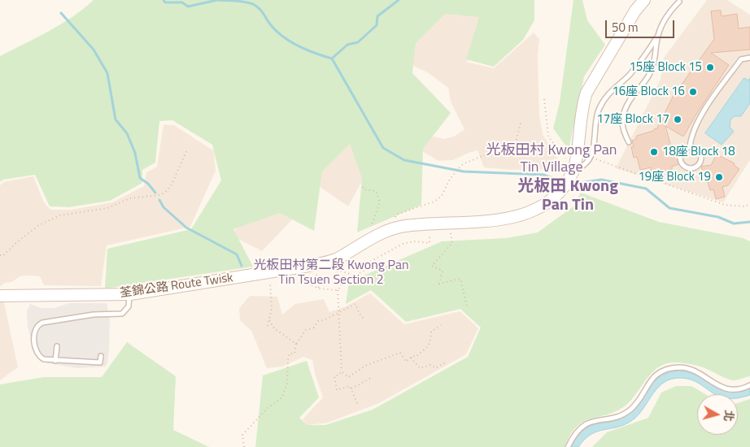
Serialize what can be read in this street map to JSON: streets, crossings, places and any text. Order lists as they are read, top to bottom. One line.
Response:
{"streets":{"main road":["荃錦公路 Route Twisk"]},"districts":["光板田村 Kwong Pan Tin Village","光板田 Kwong Pan Tin","光板田村第二段 Kwong Pan Tin Tsuen Section 2"],"places":["15座 Block 15","16座 Block 16","17座 Block 17","18座 Block 18","19座 Block 19"],"scale_bar":"50 m","north":"right"}
